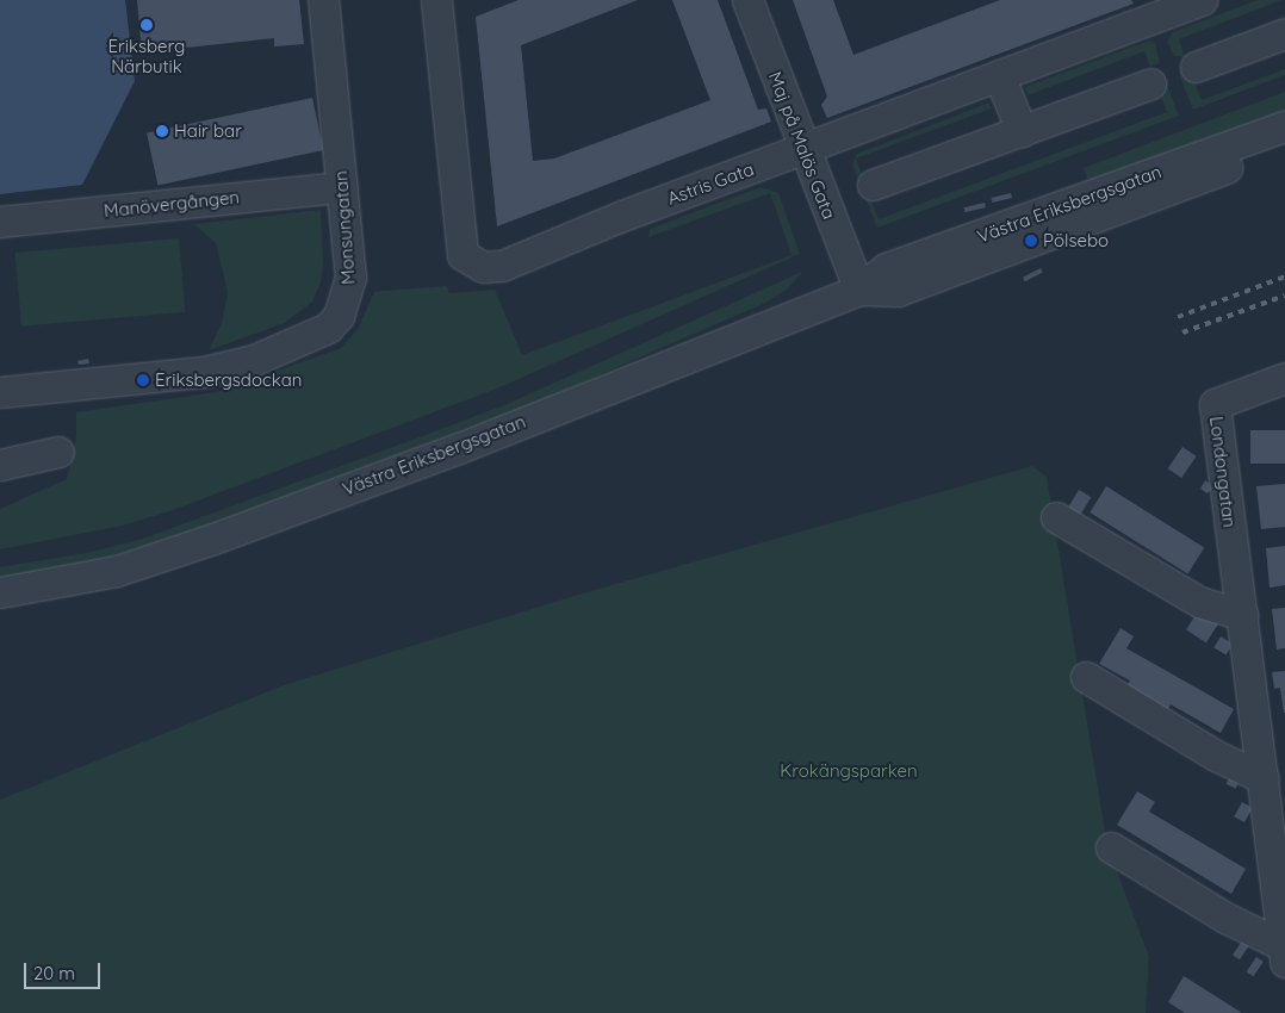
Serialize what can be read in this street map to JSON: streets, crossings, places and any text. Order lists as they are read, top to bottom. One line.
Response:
{"streets":{"street":["Maj på Malös Gata","Astris Gata","Manövergången","Västra Eriksbergsgatan","Monsungatan","Londongatan"]},"crossings":[["Maj på Malös Gata","Astris Gata"],["Maj på Malös Gata","Västra Eriksbergsgatan"],["Manövergången","Monsungatan"]],"parks":["Krokängsparken"],"places":["Eriksberg Närbutik","Hair bar","Pölsebo","Eriksbergsdockan"],"scale_bar":"20 m"}
